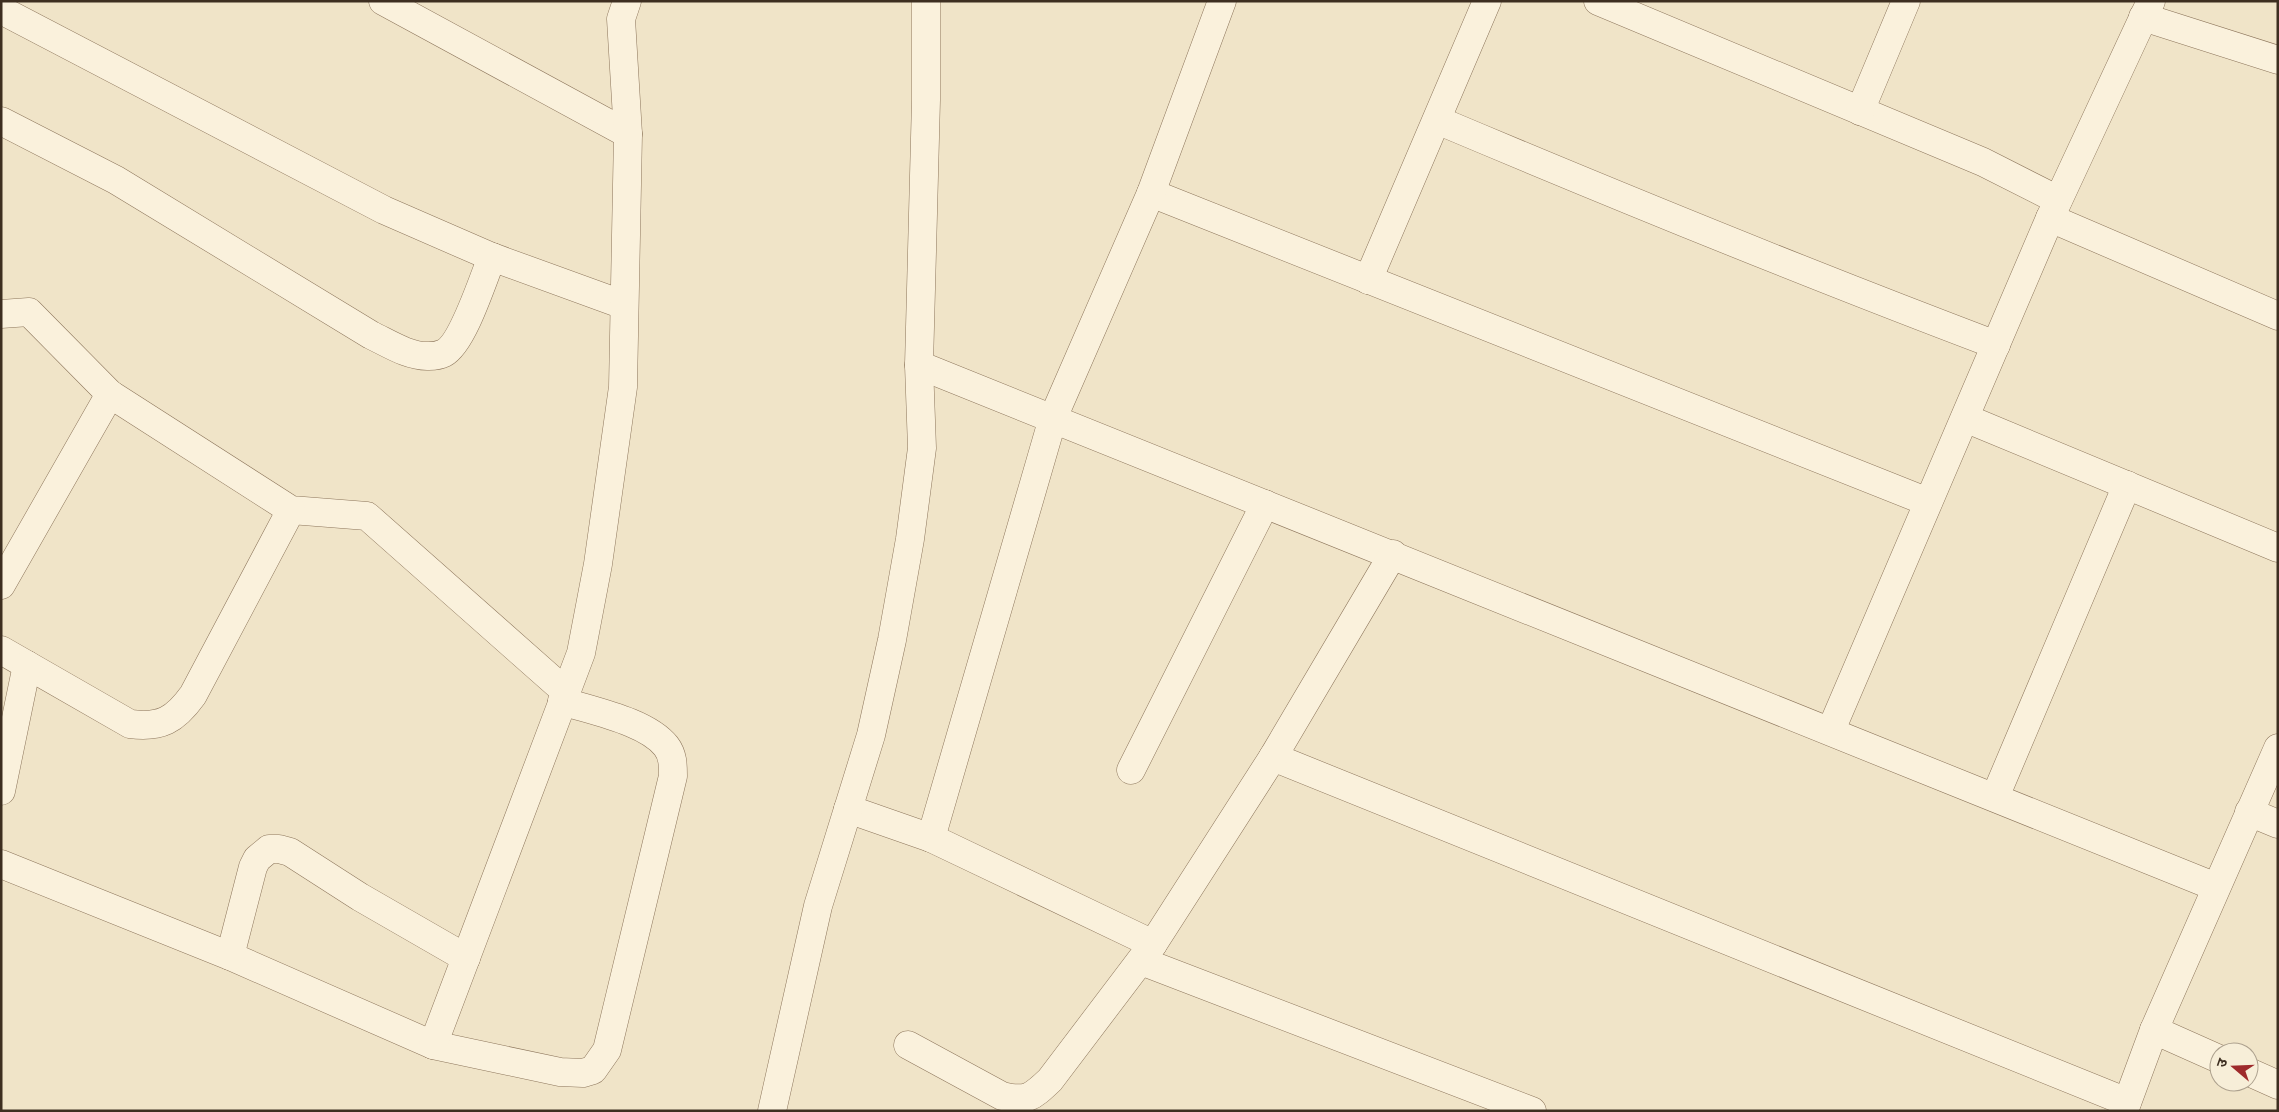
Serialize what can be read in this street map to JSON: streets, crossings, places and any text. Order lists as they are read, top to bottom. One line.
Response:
{"north":"left"}
